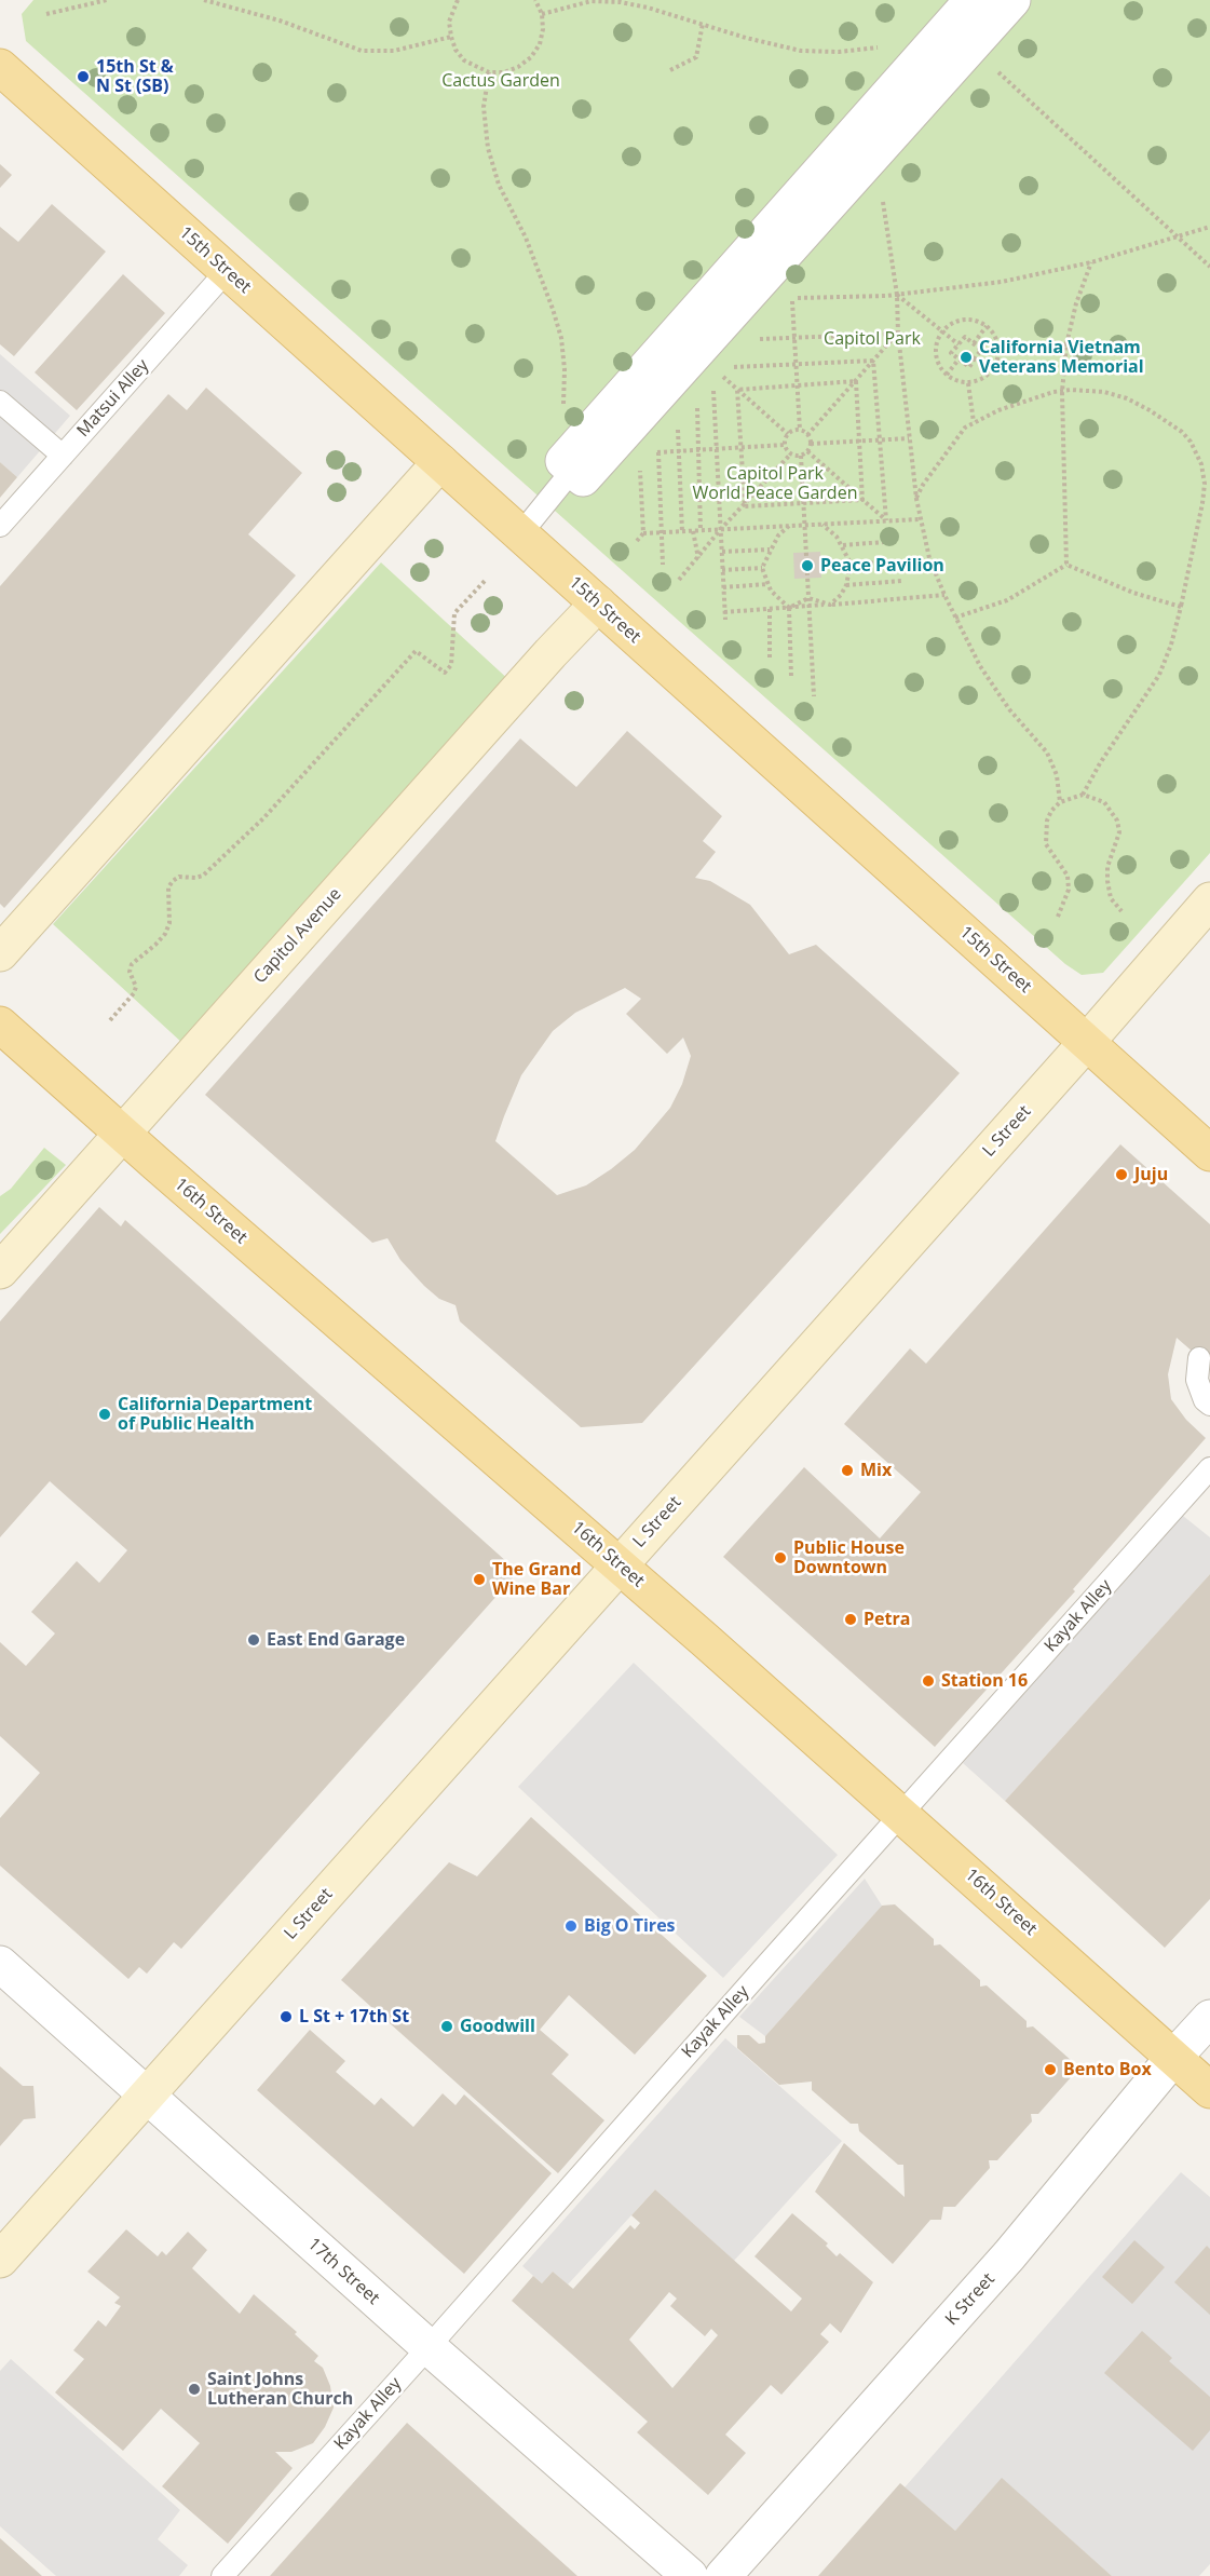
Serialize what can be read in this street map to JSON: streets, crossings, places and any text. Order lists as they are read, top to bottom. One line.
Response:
{"streets":{"main road":["15th Street","Capitol Avenue","L Street","16th Street"],"street":["17th Street","K Street"],"lane":["Matsui Alley","Kayak Alley"]},"crossings":[["15th Street","Matsui Alley"],["15th Street","Capitol Avenue"],["15th Street","L Street"],["Capitol Avenue","16th Street"],["L Street","16th Street"],["L Street","17th Street"],["16th Street","Kayak Alley"],["16th Street","K Street"],["Kayak Alley","17th Street"]],"parks":["Cactus Garden","Capitol Park","Capitol Park World Peace Garden"],"places":["15th St & N St (SB)","California Vietnam Veterans Memorial","Peace Pavilion","Juju","California Department of Public Health","Mix","Public House Downtown","The Grand Wine Bar","Petra","East End Garage","Station 16","Big O Tires","L St + 17th St","Goodwill","Bento Box","Saint Johns Lutheran Church"]}
